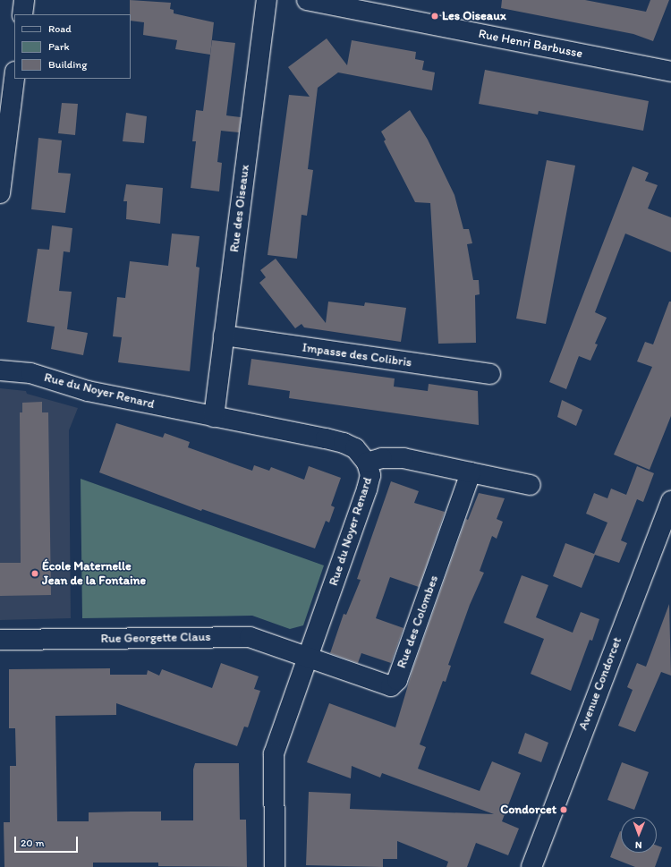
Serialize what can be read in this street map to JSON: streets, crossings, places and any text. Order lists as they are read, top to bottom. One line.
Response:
{"streets":{"street":["Rue Henri Barbusse","Rue des Oiseaux","Impasse des Colibris","Rue du Noyer Renard","Rue des Colombes","Rue Georgette Claus","Avenue Condorcet"]},"crossings":[["Rue des Oiseaux","Impasse des Colibris"],["Rue des Oiseaux","Rue du Noyer Renard"],["Rue du Noyer Renard","Rue des Colombes"],["Rue du Noyer Renard","Rue Georgette Claus"],["Rue des Colombes","Rue Georgette Claus"]],"places":["Les Oiseaux","École Maternelle Jean de la Fontaine","Condorcet"],"legend":["Road","Park","Building"],"scale_bar":"20 m","north":"bottom"}
